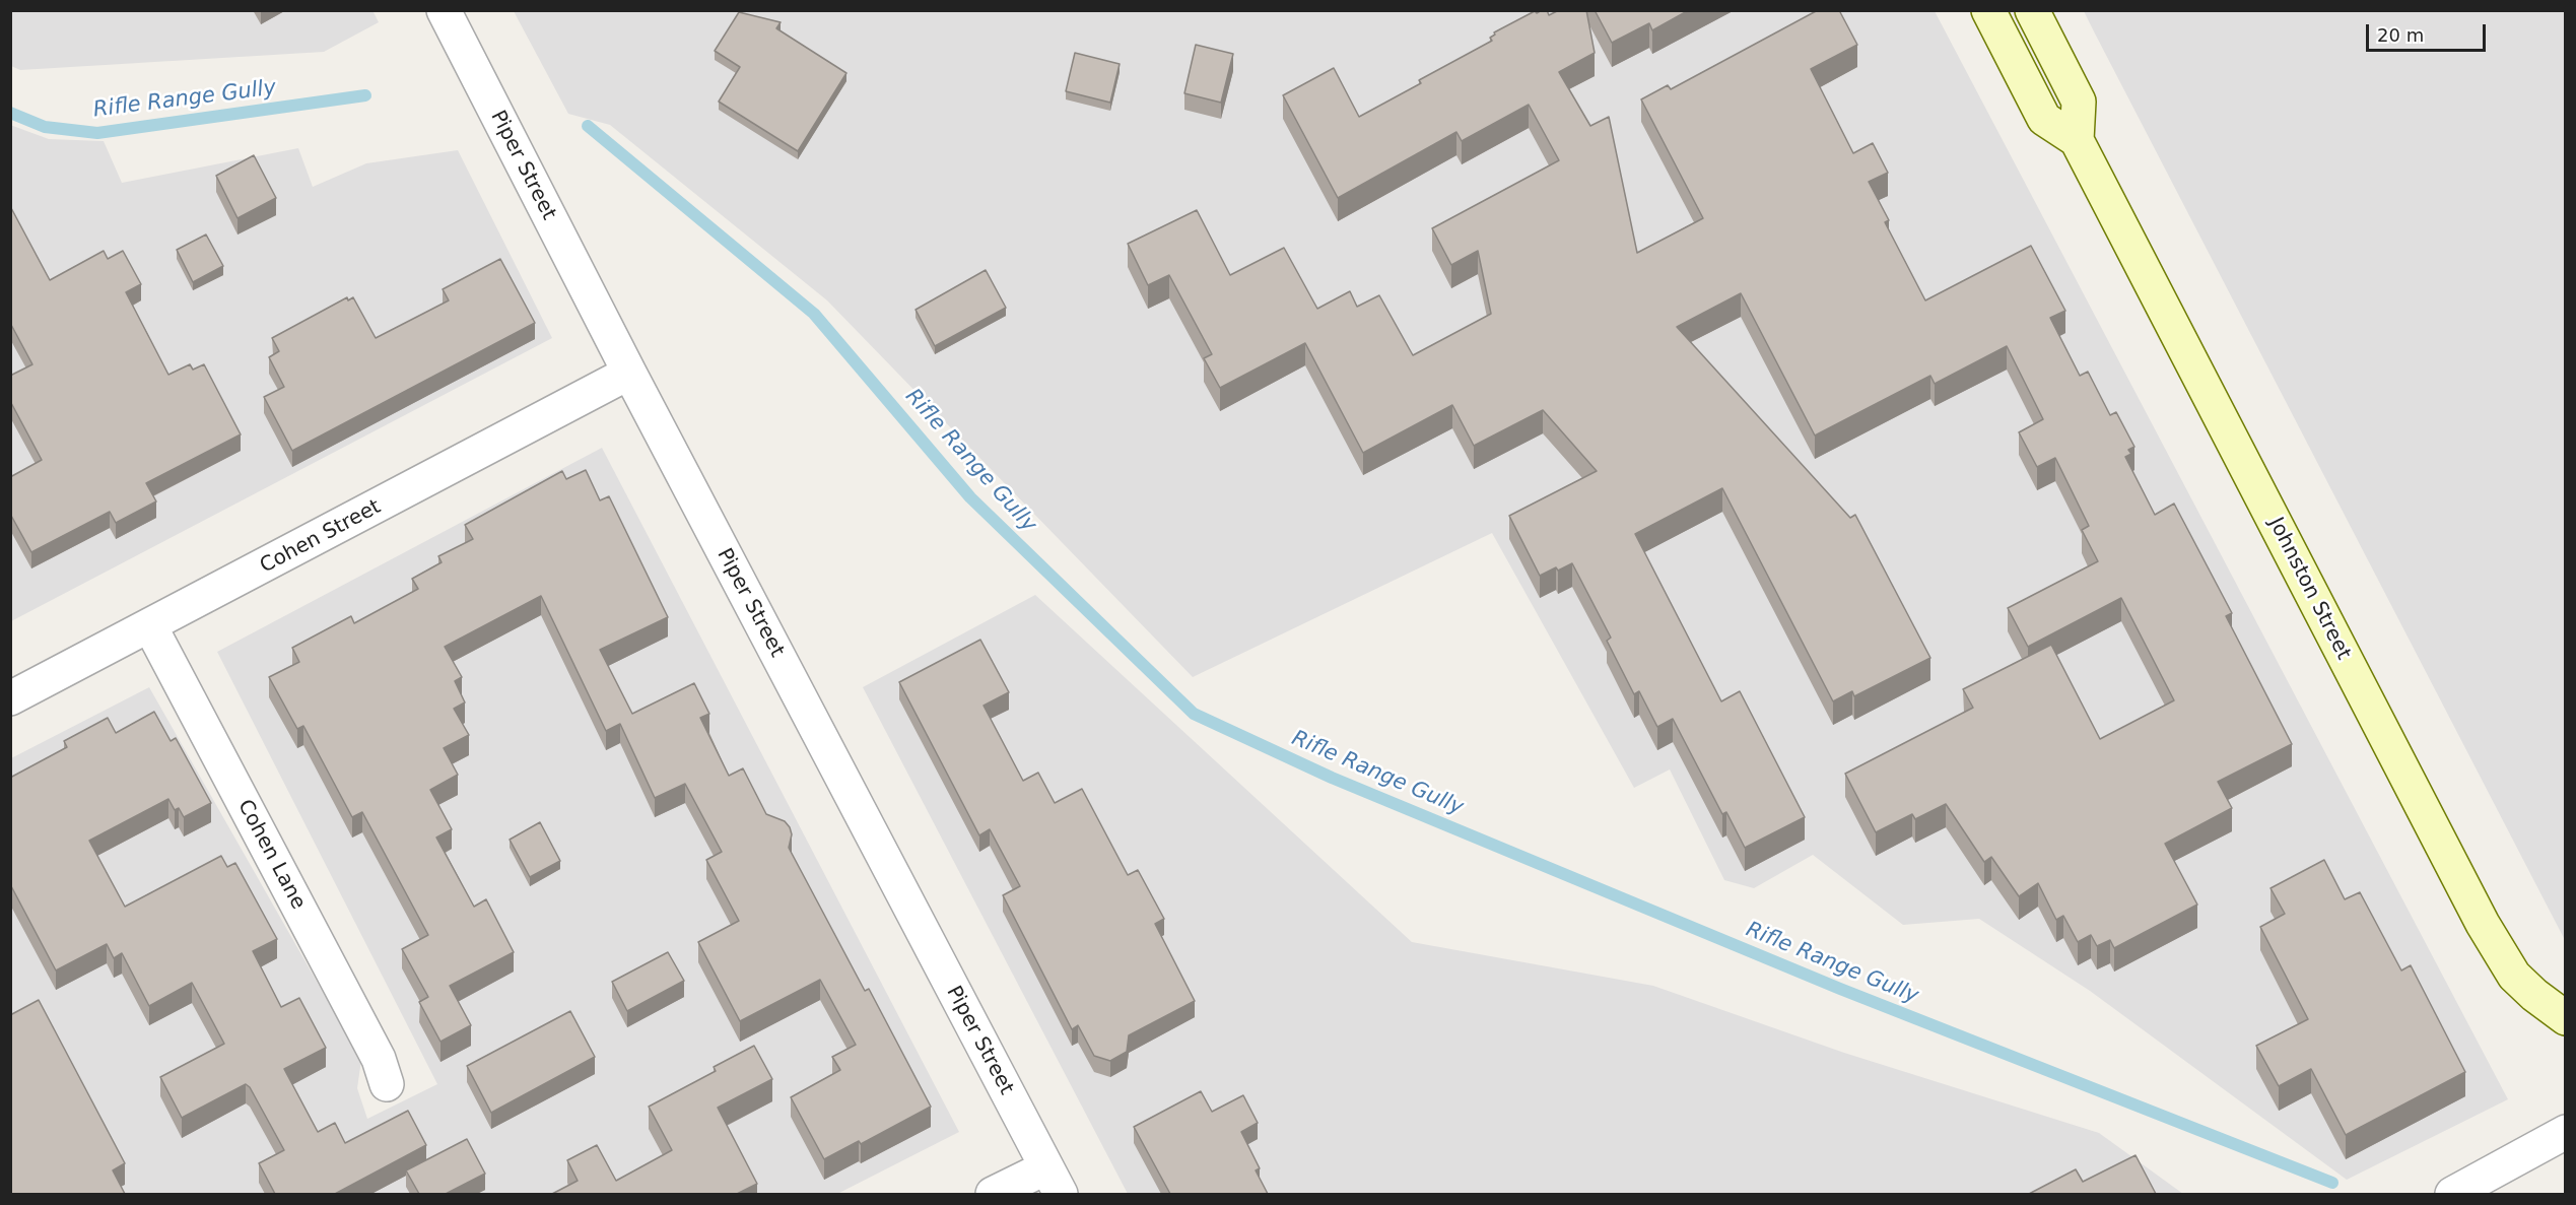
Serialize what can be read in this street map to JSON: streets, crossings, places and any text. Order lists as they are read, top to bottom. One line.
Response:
{"streets":{"street":["Piper Street","Cohen Street","Johnston Street","Cohen Lane"]},"crossings":[["Piper Street","Cohen Street"],["Cohen Street","Cohen Lane"]],"water":["Rifle Range Gully"],"scale_bar":"20 m"}
